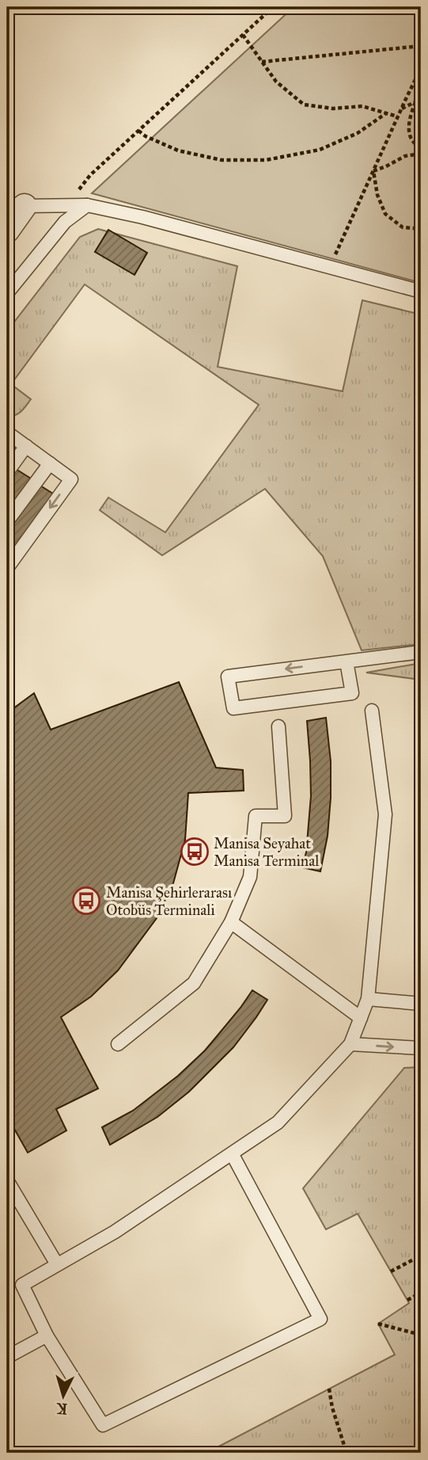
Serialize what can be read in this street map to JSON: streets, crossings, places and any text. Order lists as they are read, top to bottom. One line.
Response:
{"places":{"bus stop":["Manisa Seyahat Manisa Terminal","Manisa Şehirlerarası Otobüs Terminali"]},"north":"bottom"}
